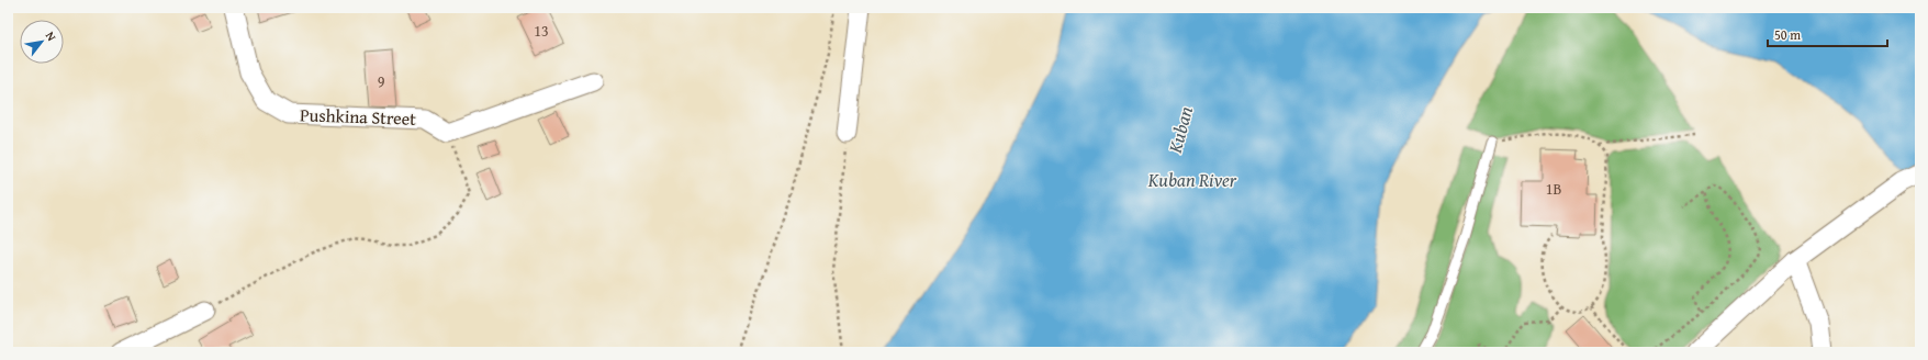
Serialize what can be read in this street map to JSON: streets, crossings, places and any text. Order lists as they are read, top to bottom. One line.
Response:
{"streets":{"street":["Pushkina Street"]},"water":["Kuban","Kuban River"],"house_numbers":["13","9","1В"],"scale_bar":"50 m","north":"top right"}
